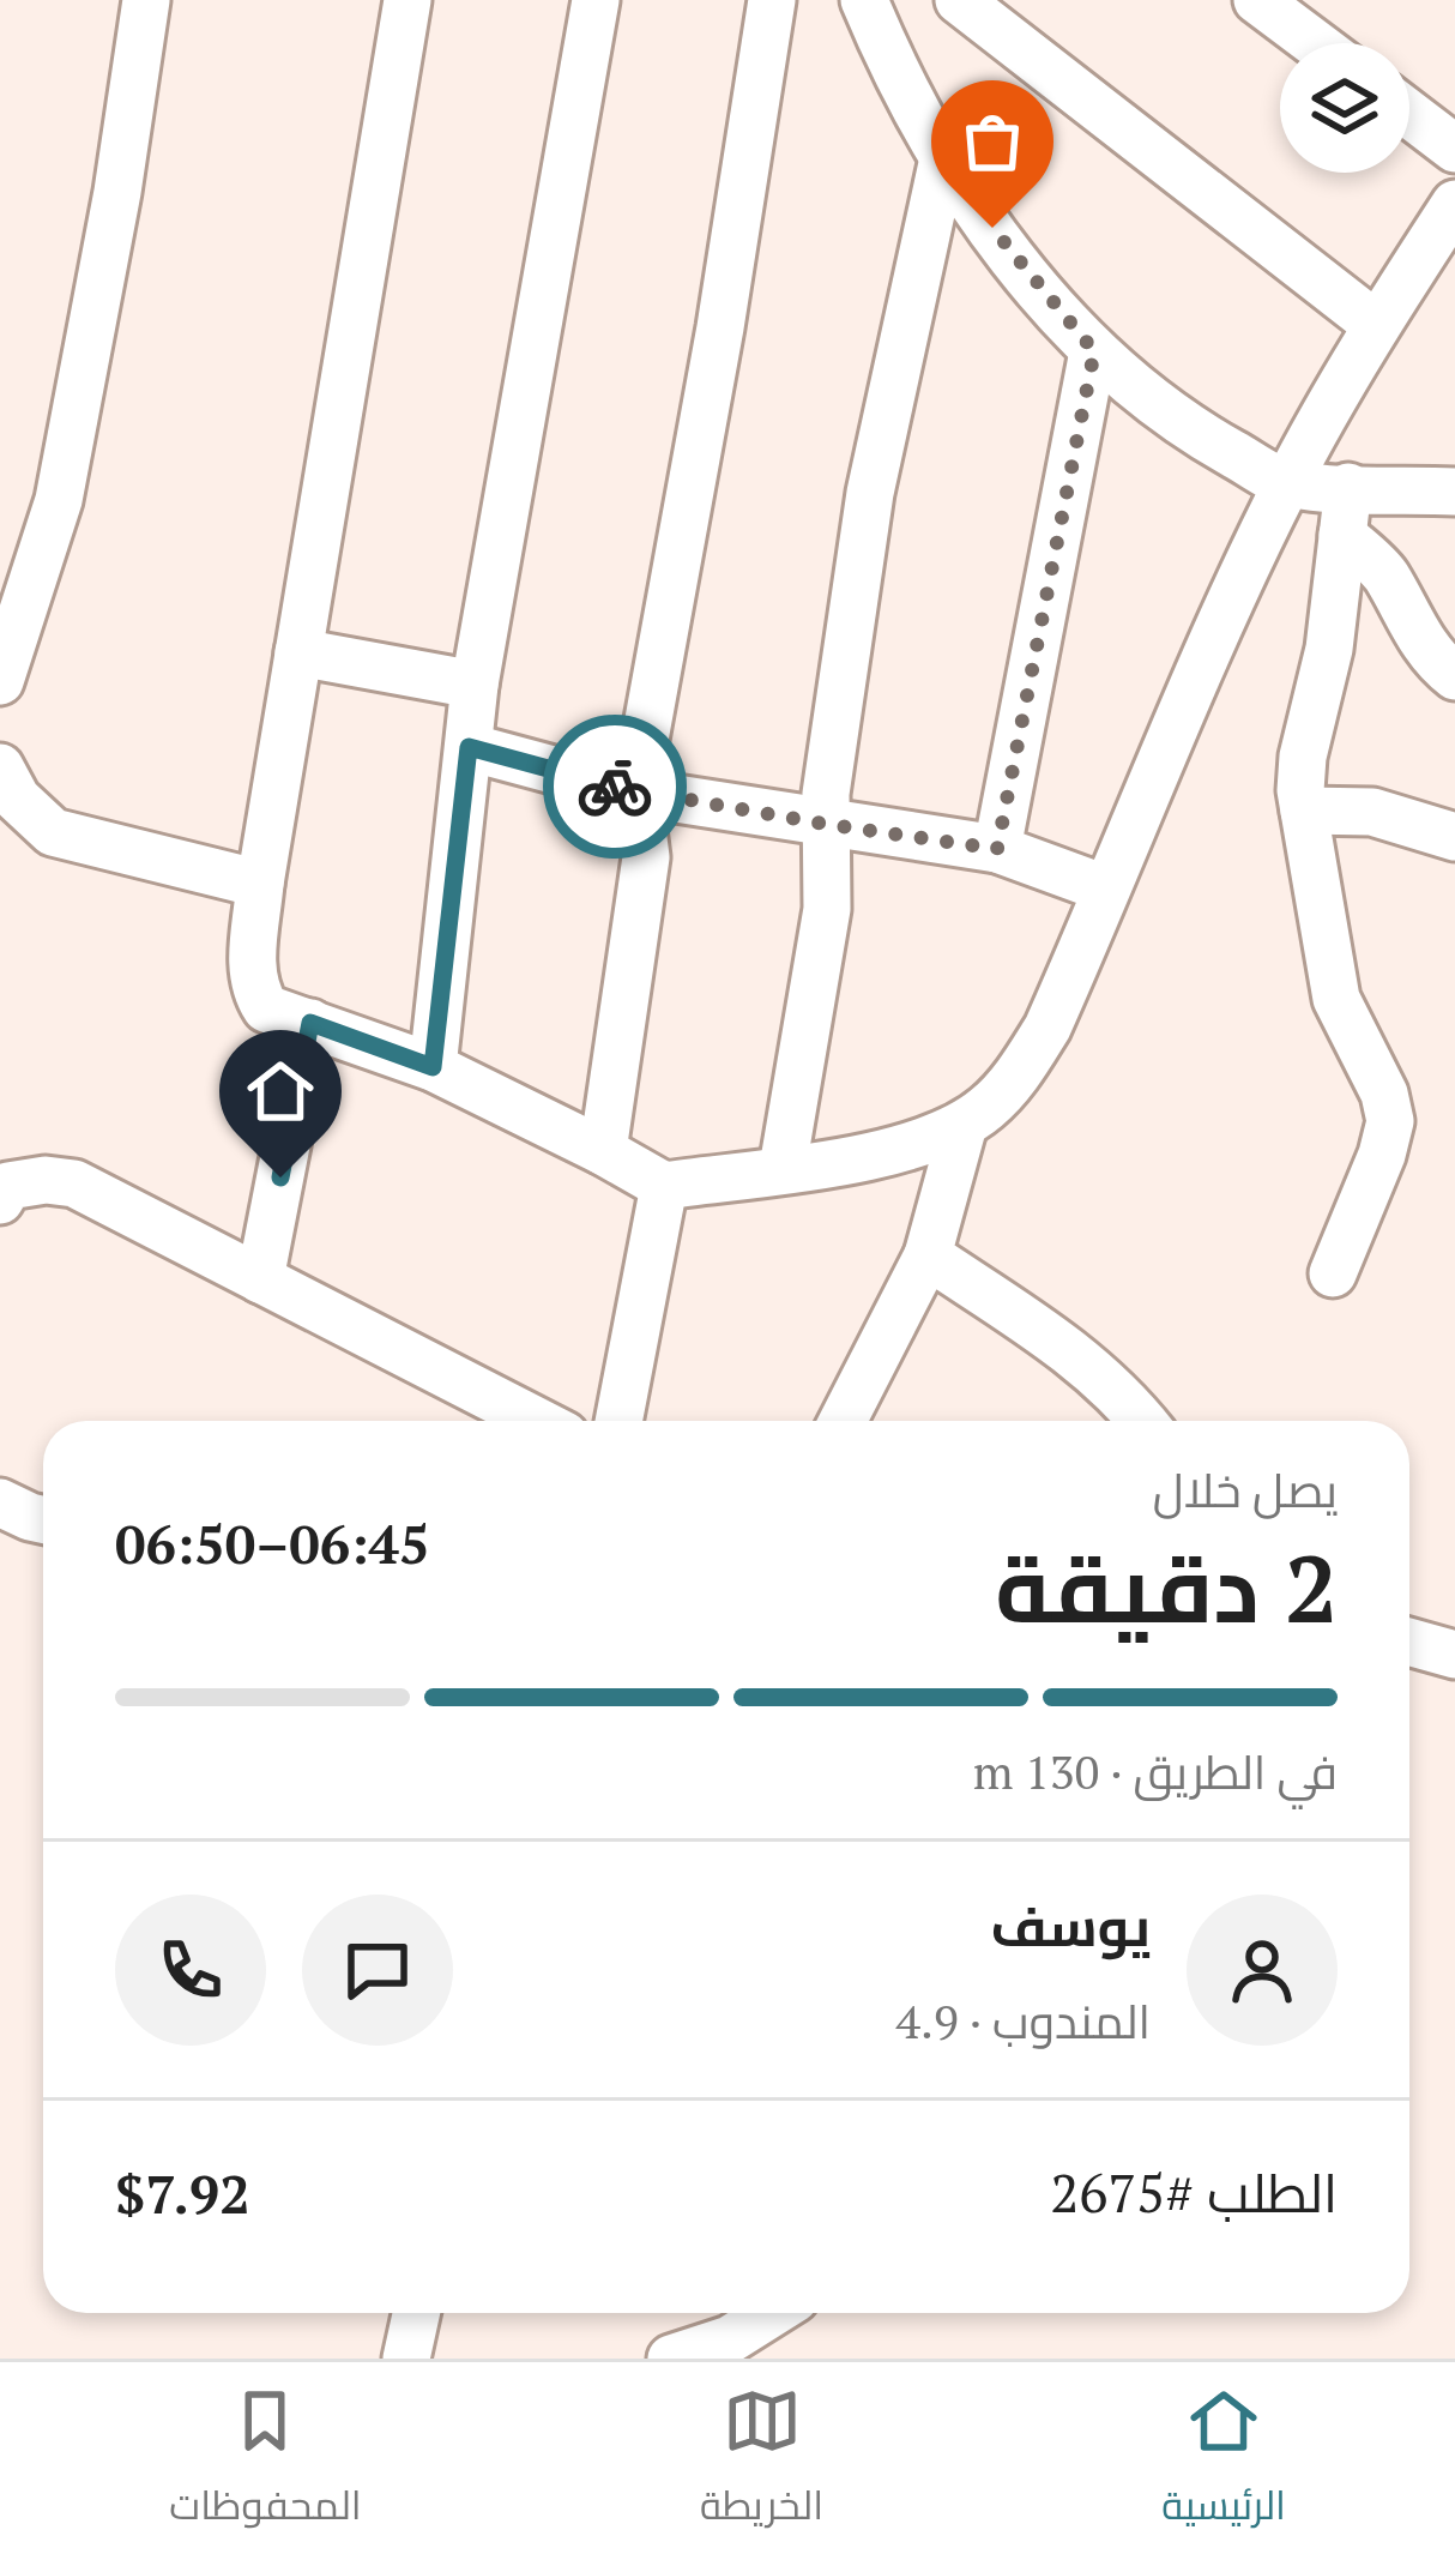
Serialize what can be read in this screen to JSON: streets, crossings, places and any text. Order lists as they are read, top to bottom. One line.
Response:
{"page":{"heading":["2 دقيقة","يصل خلال","06:45–06:50"],"panel":["يوسف","المندوب · 4.9","الطلب #2675","$7.92"],"bar":"في الطريق · 130 m","tabs":["الرئيسية","الخريطة","المحفوظات"]}}
